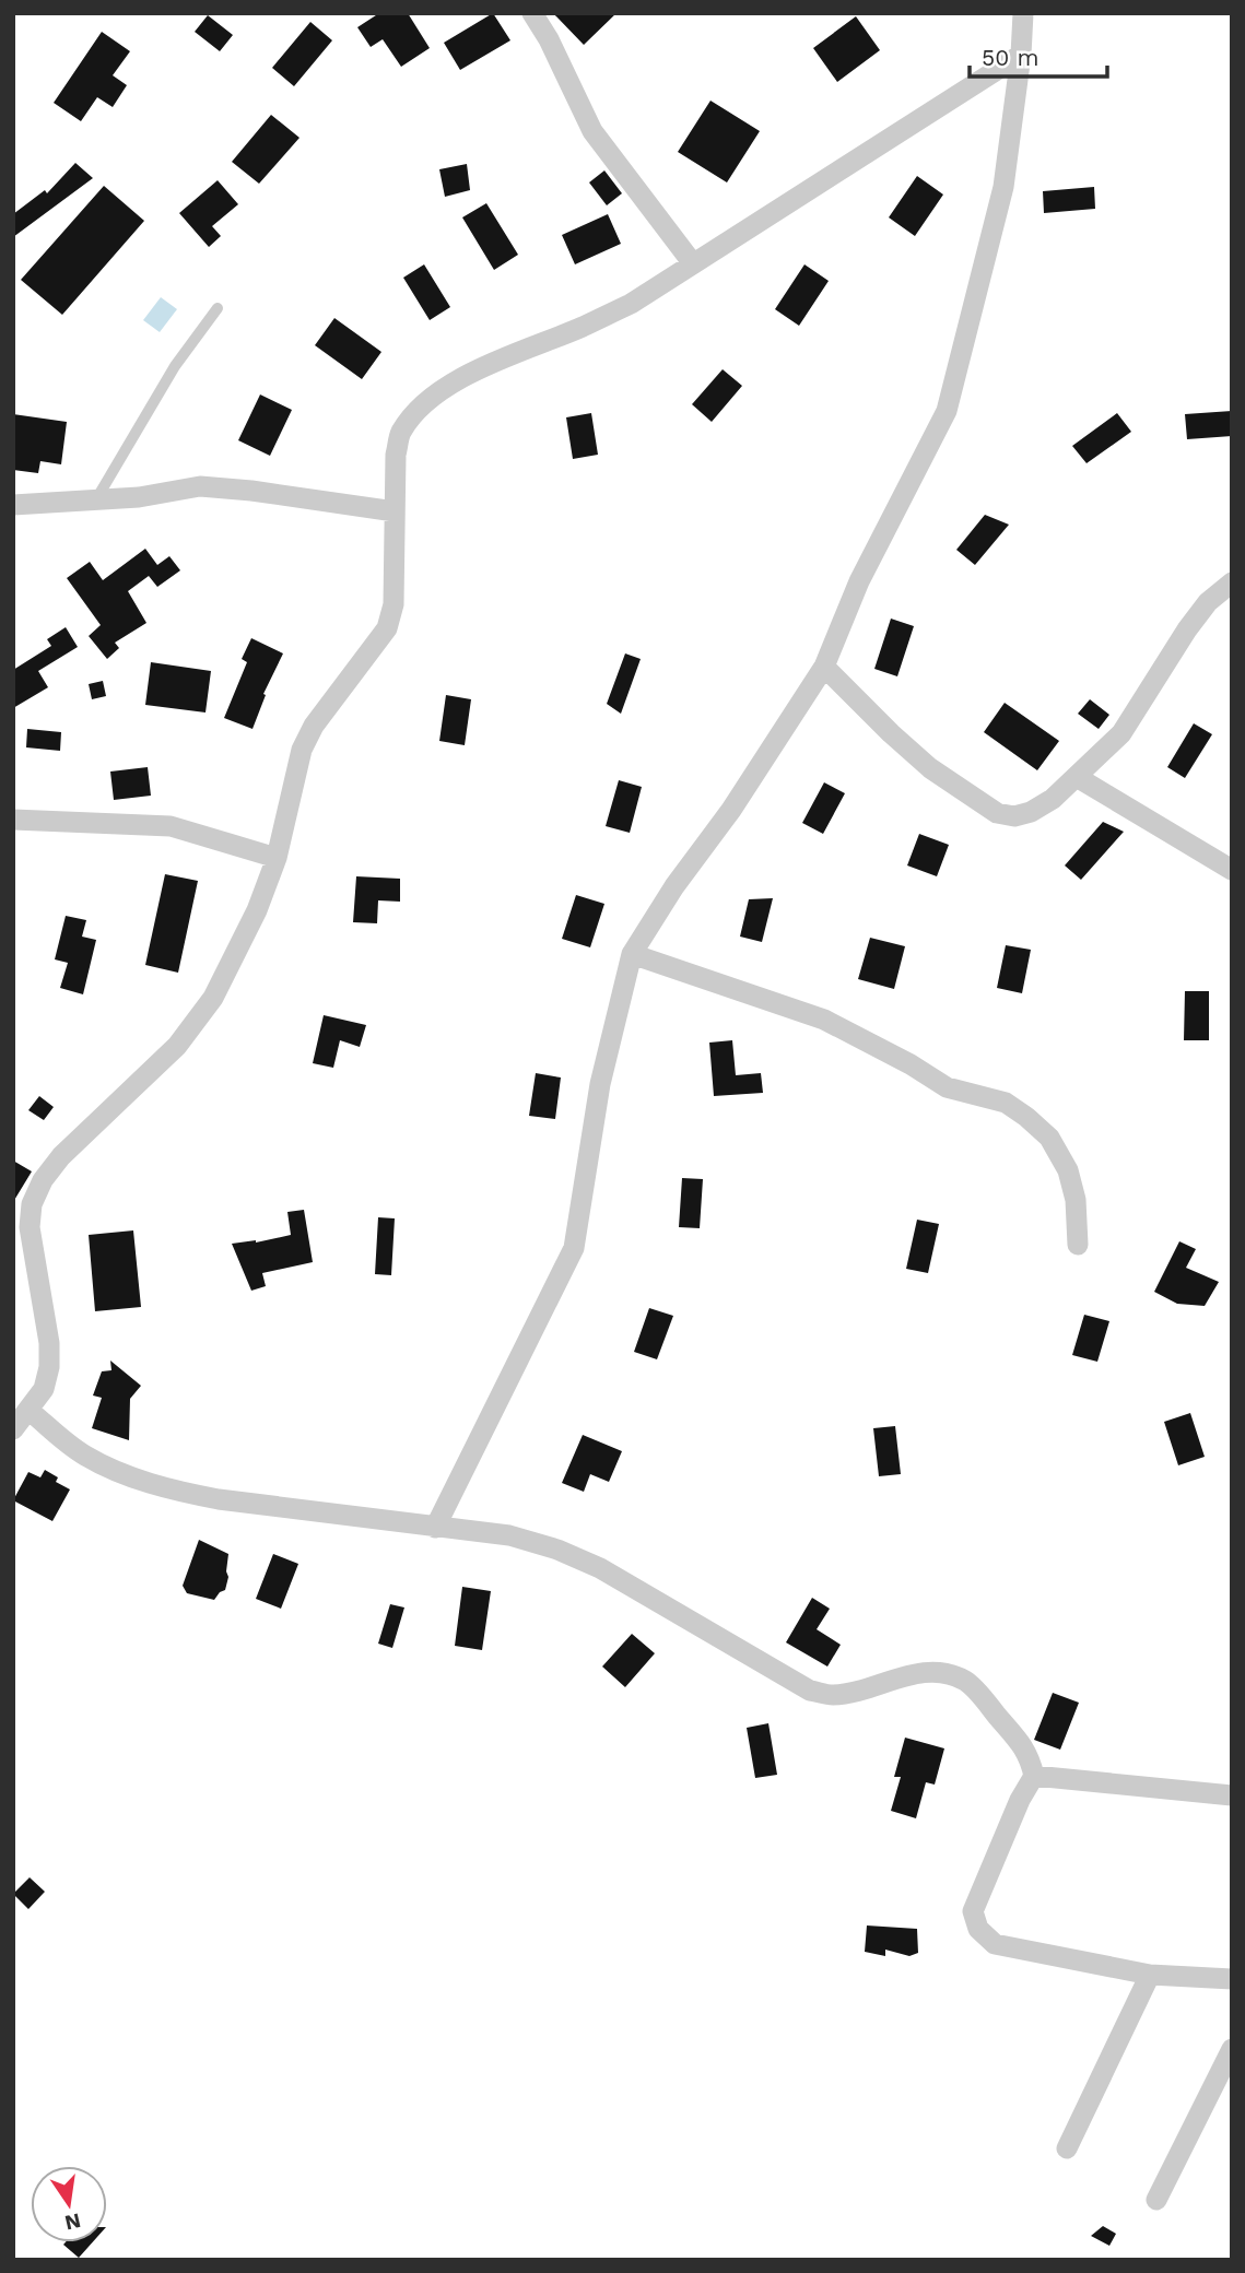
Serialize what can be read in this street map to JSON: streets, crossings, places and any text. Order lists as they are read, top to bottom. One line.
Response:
{"scale_bar":"50 m","north":"bottom"}
